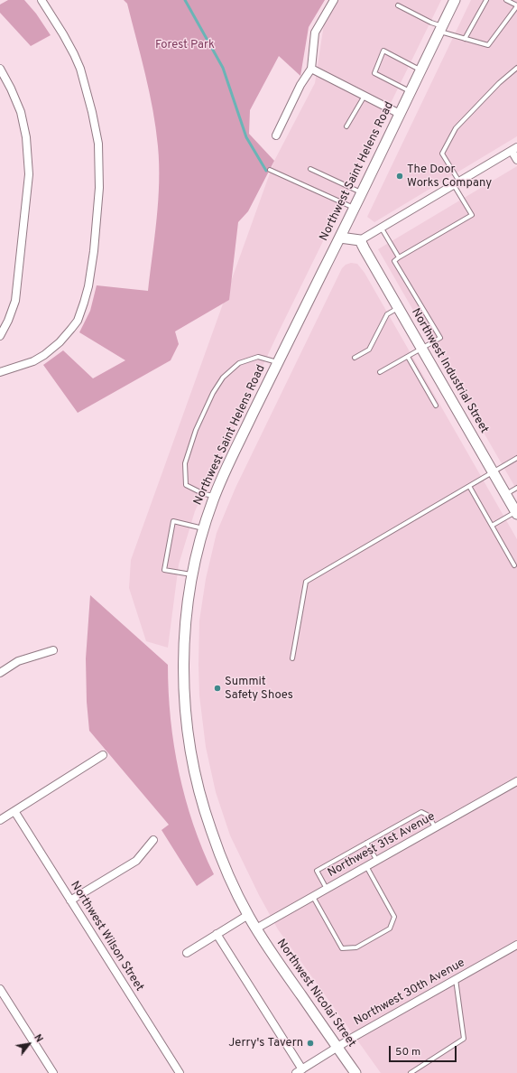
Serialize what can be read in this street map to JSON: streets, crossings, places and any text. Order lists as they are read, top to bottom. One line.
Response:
{"streets":{"main road":["Northwest Saint Helens Road","Northwest Industrial Street","Northwest Nicolai Street"],"street":["Northwest 31st Avenue","Northwest Wilson Street","Northwest 30th Avenue"]},"crossings":[["Northwest Saint Helens Road","Northwest 31st Avenue"],["Northwest Saint Helens Road","Northwest Nicolai Street"],["Northwest 31st Avenue","Northwest Nicolai Street"],["Northwest 30th Avenue","Northwest Nicolai Street"]],"parks":["Forest Park"],"places":["The Door Works Company","Summit Safety Shoes","Jerry's Tavern"],"scale_bar":"50 m","north":"top right"}
